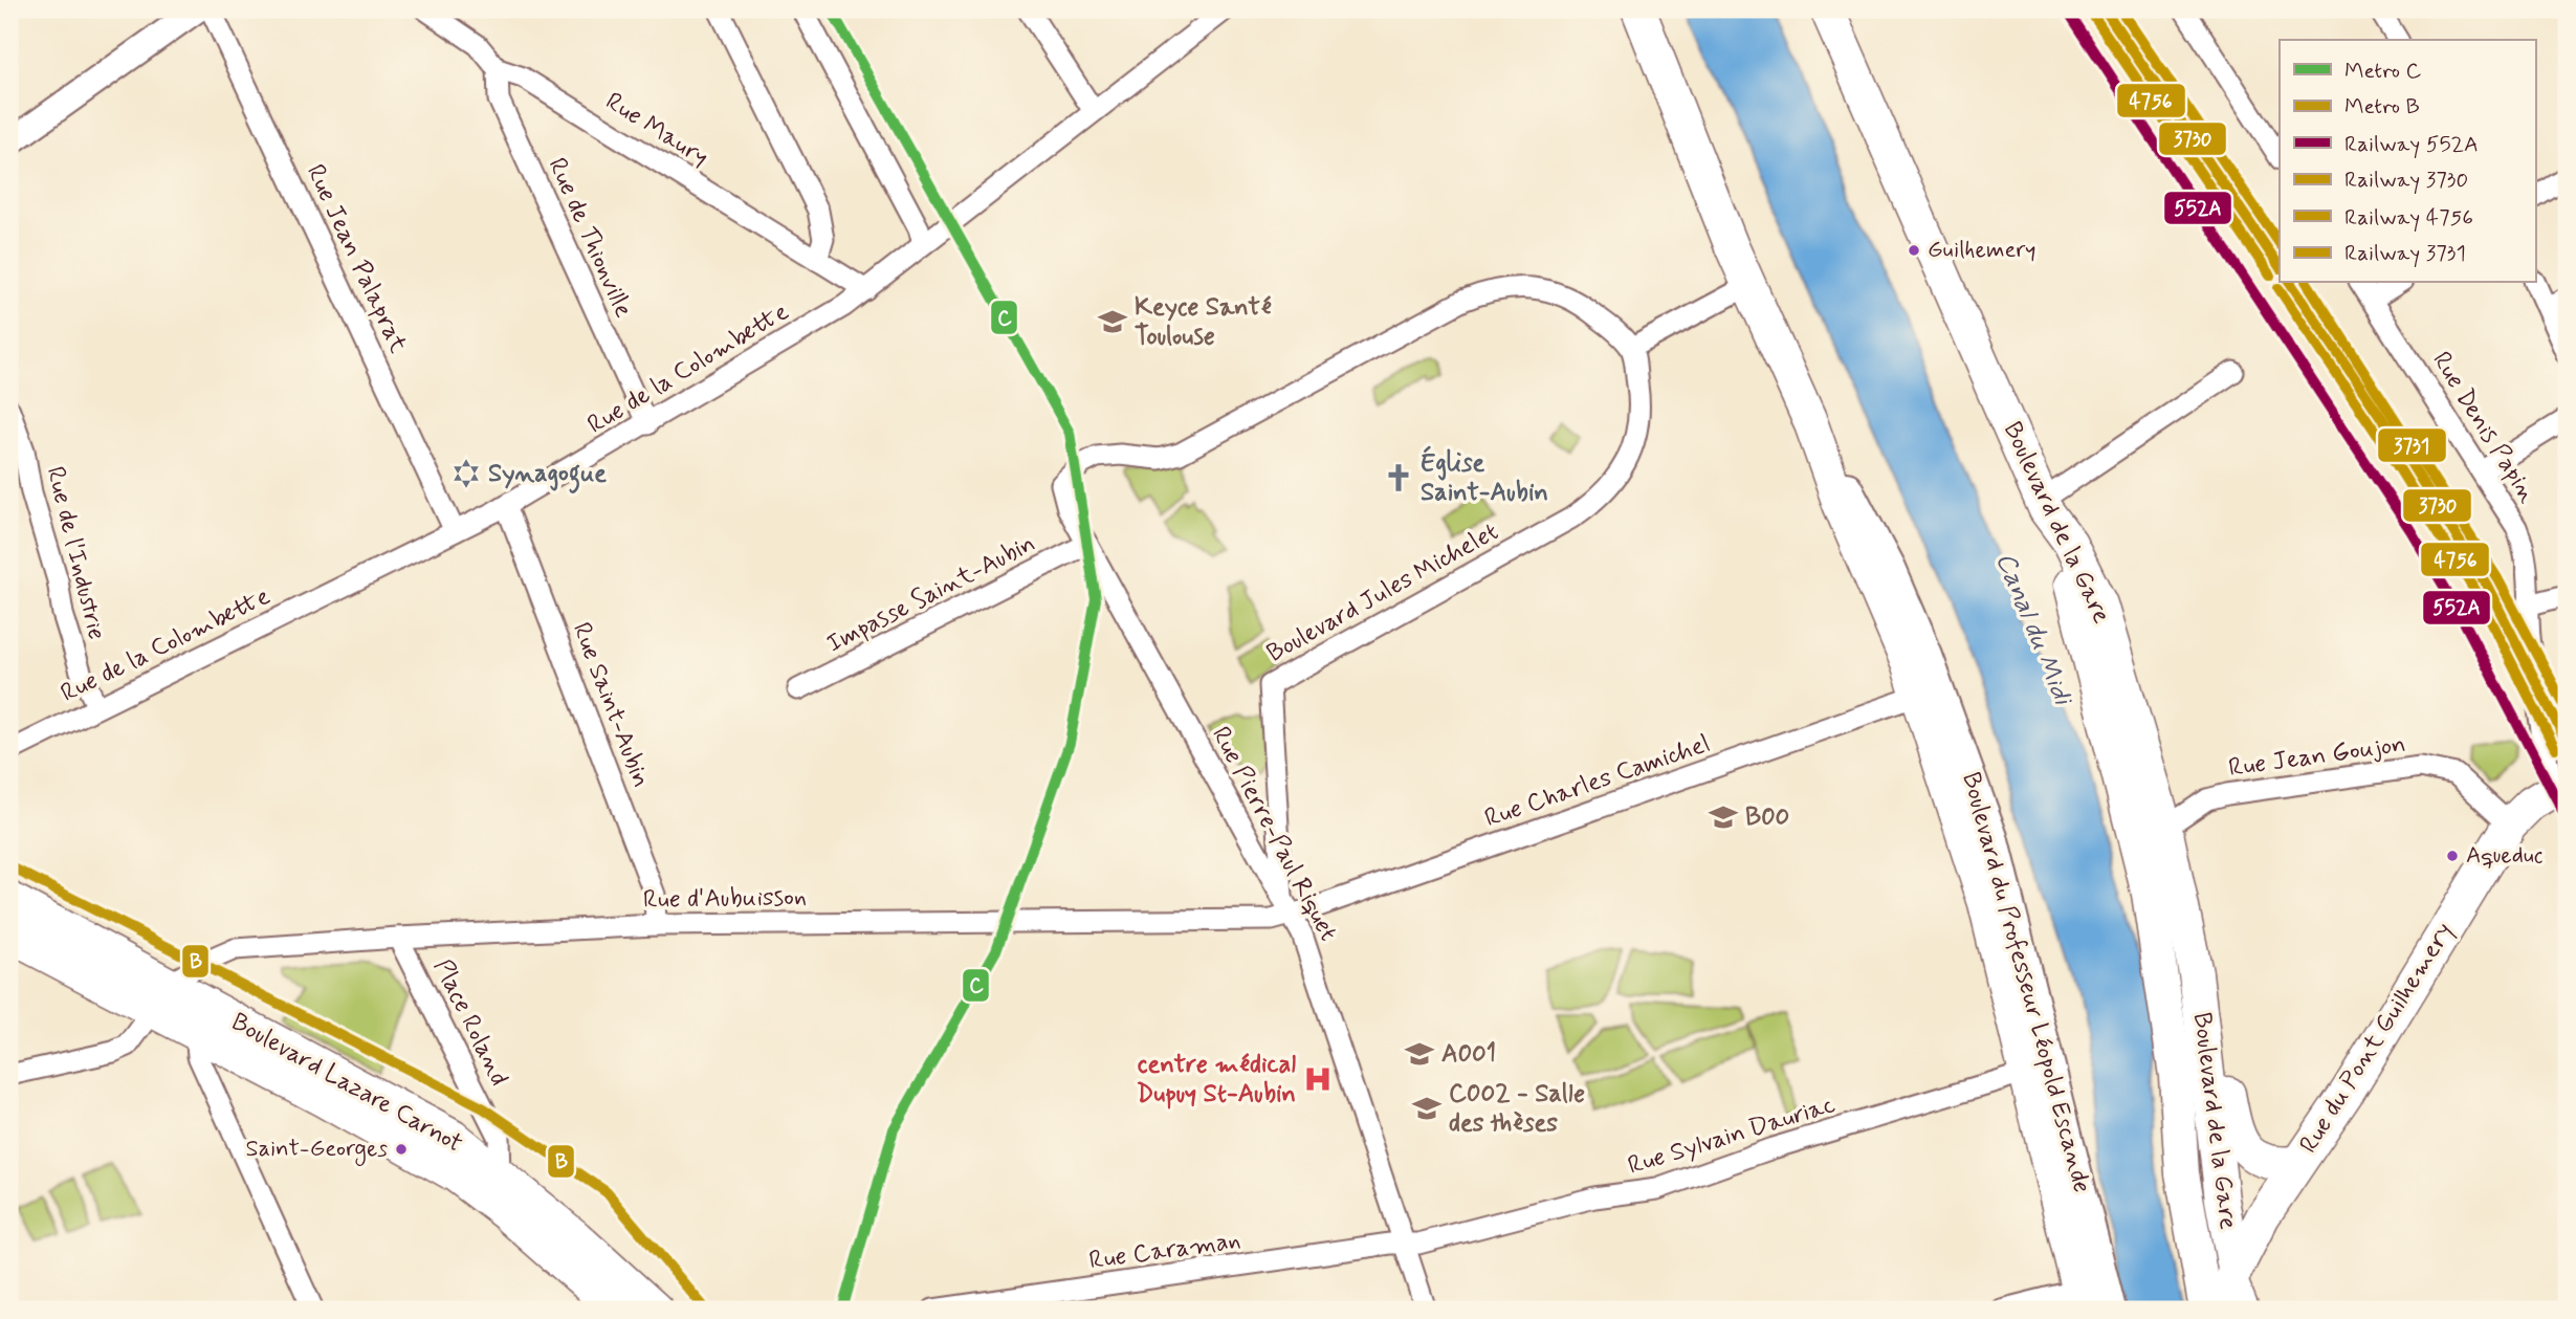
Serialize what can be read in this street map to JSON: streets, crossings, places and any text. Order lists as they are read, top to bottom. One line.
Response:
{"streets":{"main road":["Boulevard de la Gare","Boulevard du Professeur Léopold Escande","Rue du Pont Guilhemery","Boulevard Lazare Carnot"],"street":["Rue Maury","Rue de Thionville","Rue Jean Palaprat","Rue de la Colombette","Rue Denis Papin","Rue de l'Industrie","Boulevard Jules Michelet","Impasse Saint-Aubin","Rue Saint-Aubin","Rue Jean Goujon","Rue Charles Camichel","Rue Pierre-Paul Riquet","Rue d'Aubuisson","Place Roland","Rue Sylvain Dauriac","Rue Caraman"]},"crossings":[["Rue Maury","Rue de Thionville"],["Rue Maury","Rue de la Colombette"],["Rue de Thionville","Rue de la Colombette"],["Rue Jean Palaprat","Rue de la Colombette"],["Rue de la Colombette","Rue de l'Industrie"],["Rue de la Colombette","Rue Saint-Aubin"],["Rue Denis Papin","Rue du Pont Guilhemery"],["Boulevard de la Gare","Rue Jean Goujon"],["Boulevard de la Gare","Rue du Pont Guilhemery"],["Boulevard Jules Michelet","Rue Pierre-Paul Riquet"],["Impasse Saint-Aubin","Rue Pierre-Paul Riquet"],["Rue Saint-Aubin","Rue d'Aubuisson"],["Rue Jean Goujon","Rue du Pont Guilhemery"],["Rue Charles Camichel","Rue Pierre-Paul Riquet"],["Rue Charles Camichel","Rue d'Aubuisson"],["Rue Charles Camichel","Boulevard du Professeur Léopold Escande"],["Rue Pierre-Paul Riquet","Rue d'Aubuisson"],["Rue Pierre-Paul Riquet","Rue Sylvain Dauriac"],["Rue Pierre-Paul Riquet","Rue Caraman"],["Rue d'Aubuisson","Place Roland"],["Rue d'Aubuisson","Boulevard Lazare Carnot"],["Boulevard du Professeur Léopold Escande","Rue Sylvain Dauriac"],["Place Roland","Boulevard Lazare Carnot"],["Rue Sylvain Dauriac","Rue Caraman"]],"water":["Canal du Midi"],"places":{"other":["Guilhemery","Aqueduc","Saint-Georges"],"school or university":["Keyce Santé Toulouse","B00","A001","C002 - Salle des thèses"],"synagogue":["Synagogue"],"church":["Église Saint-Aubin"],"hospital":["centre médical Dupuy St-Aubin"]},"lines":["metro line C","rail line 552A","rail line 3730","rail line 3731","rail line 4756","metro line B"],"legend":["Metro C","Metro B","Railway 552A","Railway 3730","Railway 4756","Railway 3731"]}
